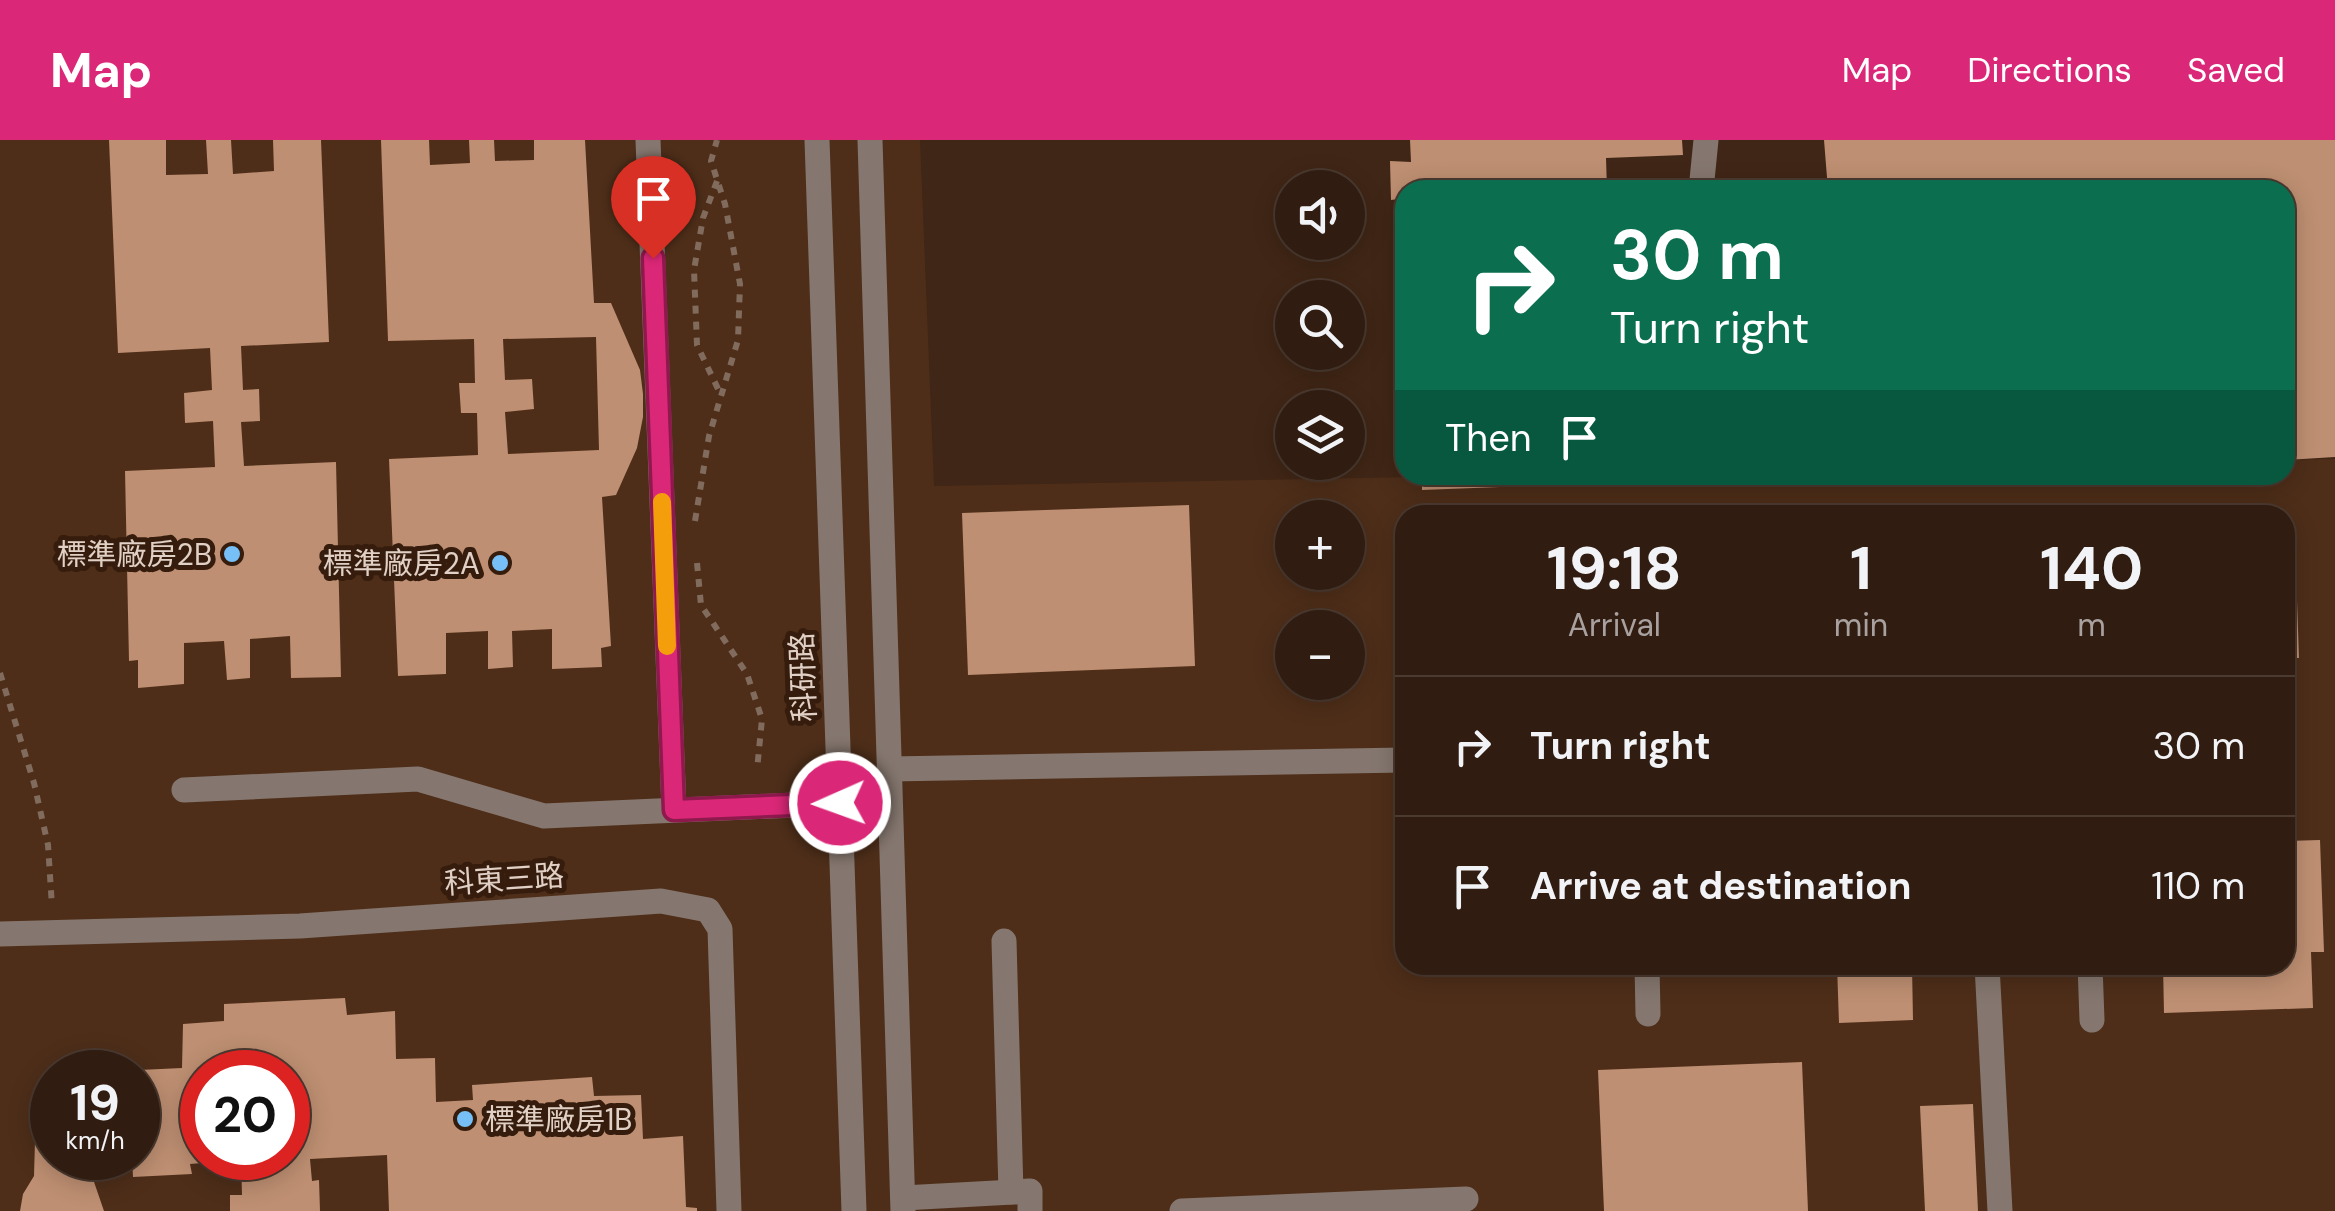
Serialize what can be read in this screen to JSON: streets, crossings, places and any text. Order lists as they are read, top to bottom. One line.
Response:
{"streets":{"street":["科研路","科東三路"]},"places":["標準廠房2B","標準廠房2A","標準廠房1B"],"page":{"header":"Map","nav":["Map","Directions","Saved"],"map_buttons":["+","−"],"turn":["30 m","Turn right"],"then":"Then","eta":["19:18","Arrival","1","min","140","m"],"list":[{"name":"Turn right","value":"30 m"},{"name":"Arrive at destination","value":"110 m"}],"speed":"19 km/h","limit":"20"}}
